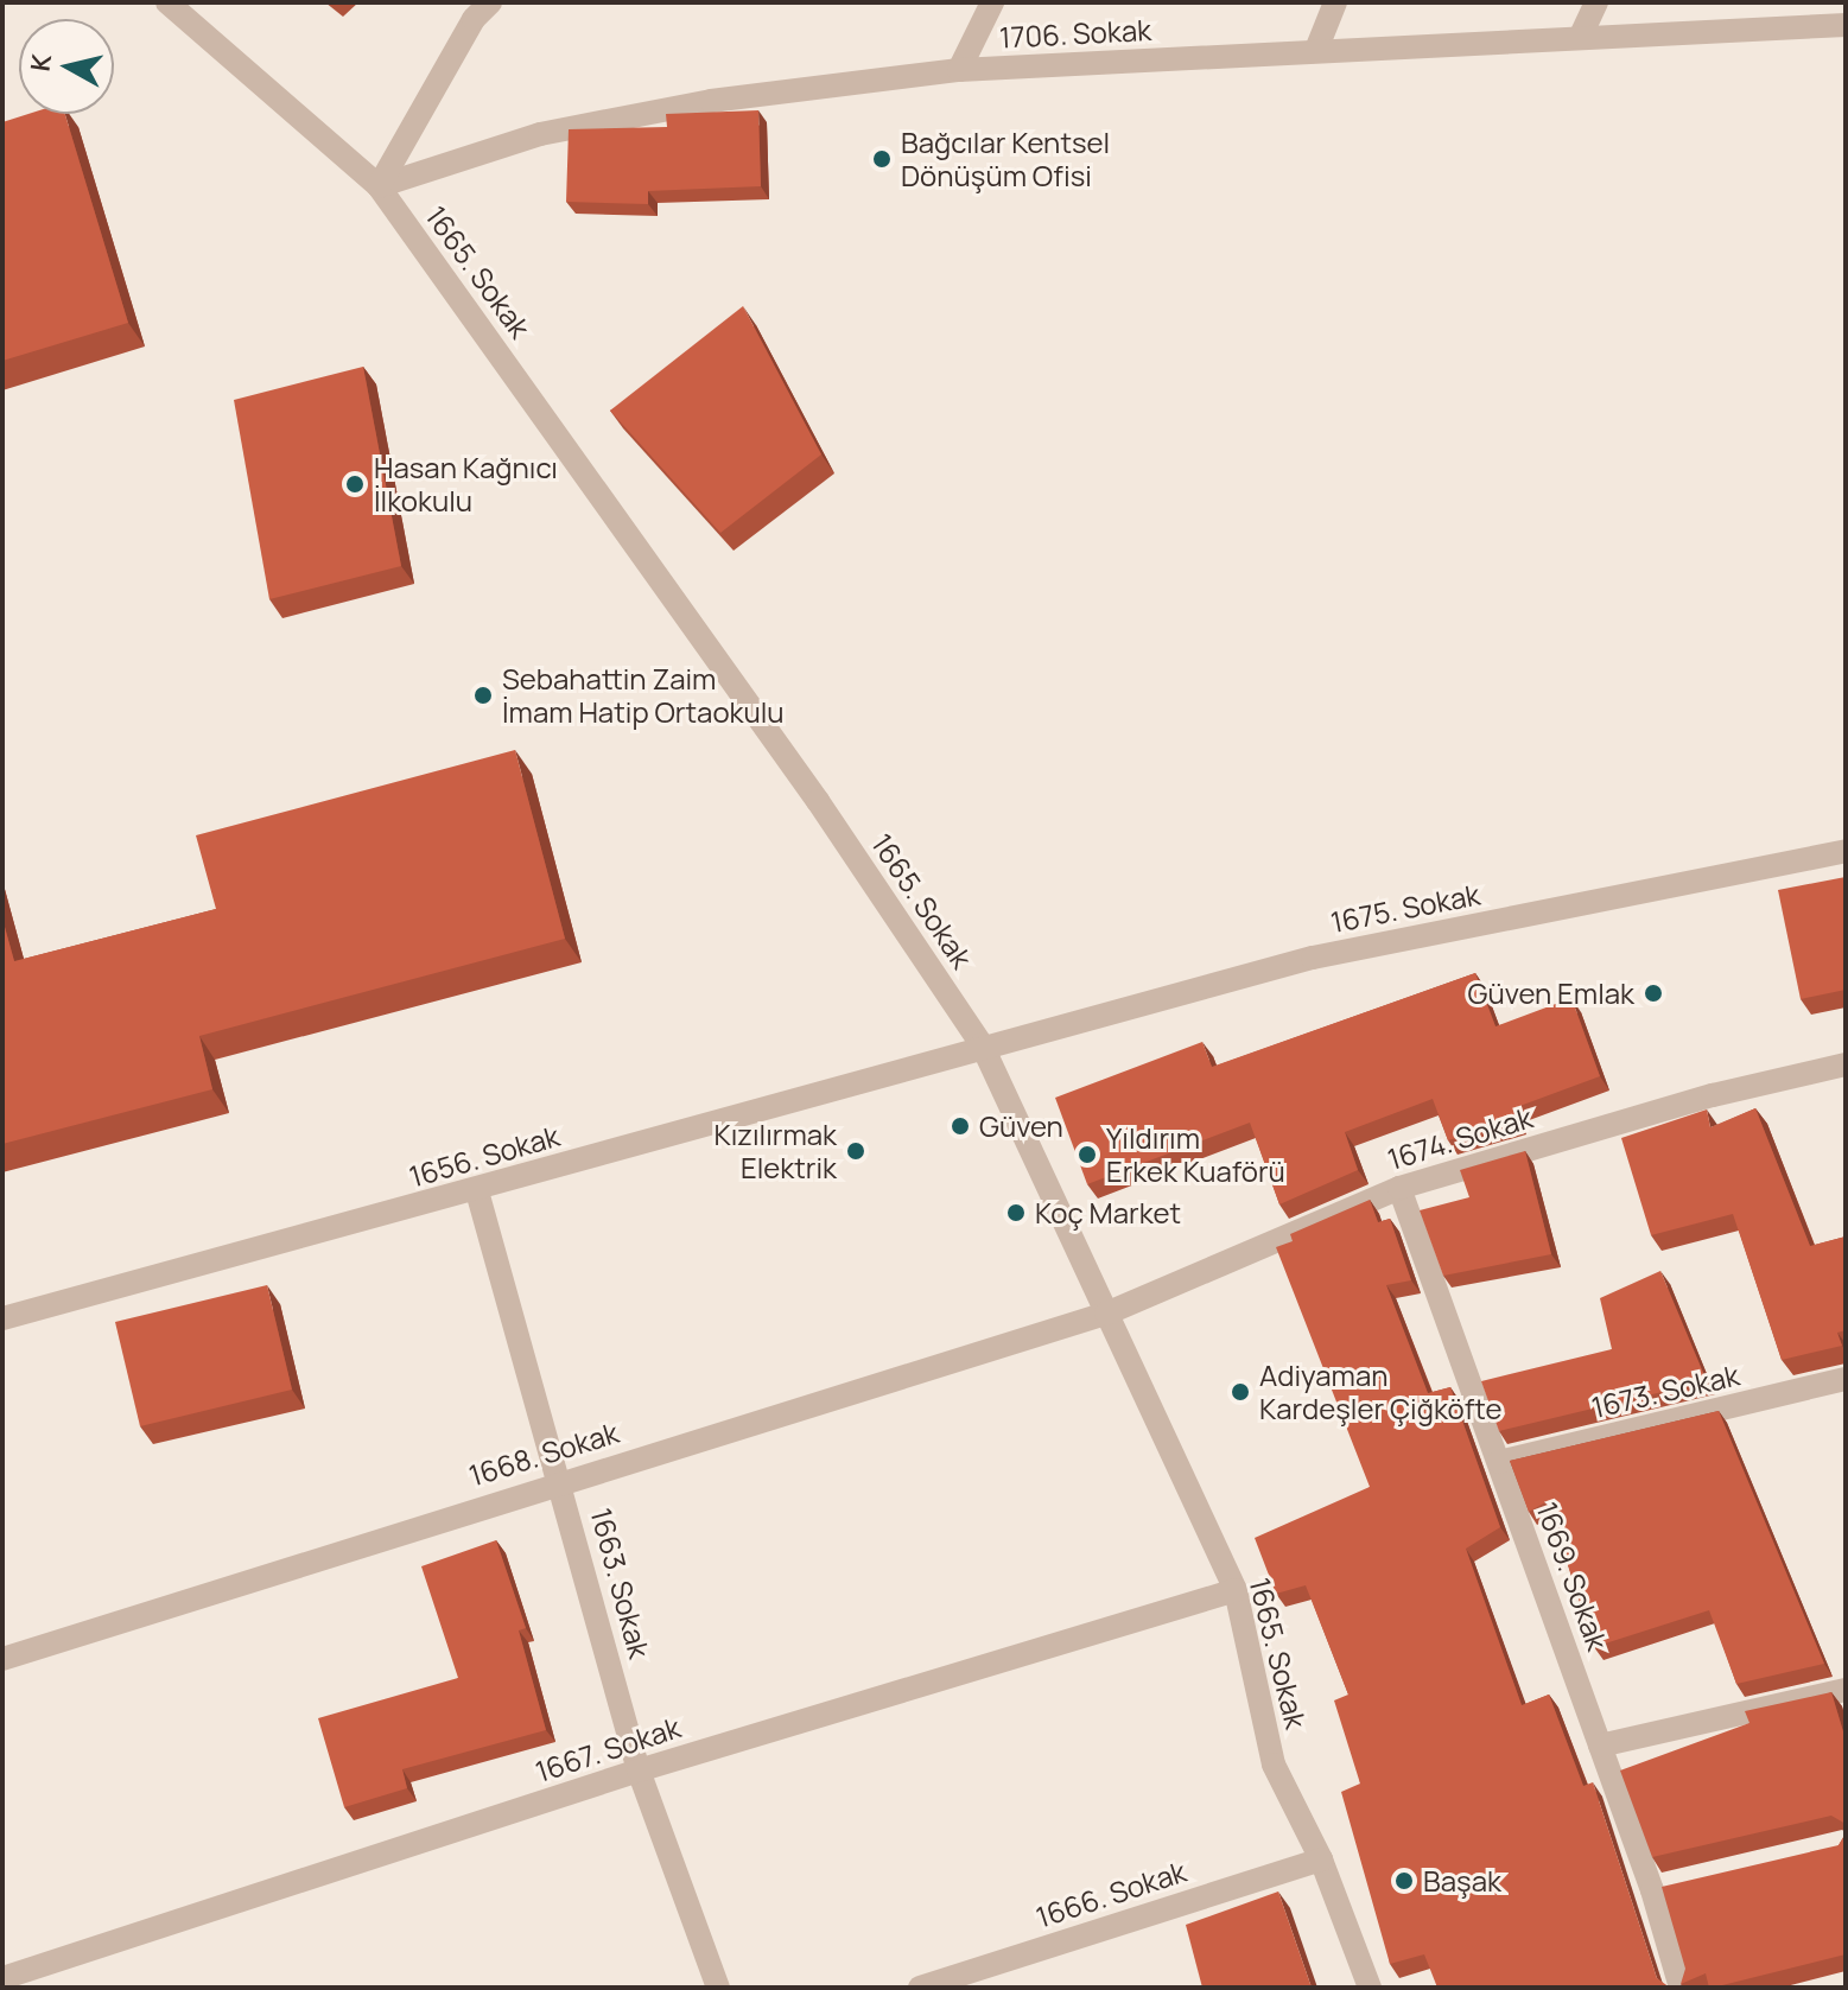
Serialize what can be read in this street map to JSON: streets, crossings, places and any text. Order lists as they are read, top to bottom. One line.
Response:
{"streets":{"street":["1706. Sokak","1665. Sokak","1675. Sokak","1674. Sokak","1656. Sokak","1673. Sokak","1668. Sokak","1669. Sokak","1663. Sokak","1667. Sokak","1666. Sokak"]},"crossings":[["1706. Sokak","1665. Sokak"],["1665. Sokak","1675. Sokak"],["1665. Sokak","1674. Sokak"],["1665. Sokak","1656. Sokak"],["1665. Sokak","1668. Sokak"],["1665. Sokak","1667. Sokak"],["1665. Sokak","1666. Sokak"],["1675. Sokak","1656. Sokak"],["1674. Sokak","1668. Sokak"],["1674. Sokak","1669. Sokak"],["1656. Sokak","1663. Sokak"],["1673. Sokak","1669. Sokak"],["1668. Sokak","1663. Sokak"],["1663. Sokak","1667. Sokak"]],"places":["Bağcılar Kentsel Dönüşüm Ofisi","Hasan Kağnıcı İlkokulu","Sebahattin Zaim İmam Hatip Ortaokulu","Güven Emlak","Güven","Kızılırmak Elektrik","Yıldırım Erkek Kuaförü","Koç Market","Adiyaman Kardeşler Çiğköfte","Başak"],"north":"left"}
